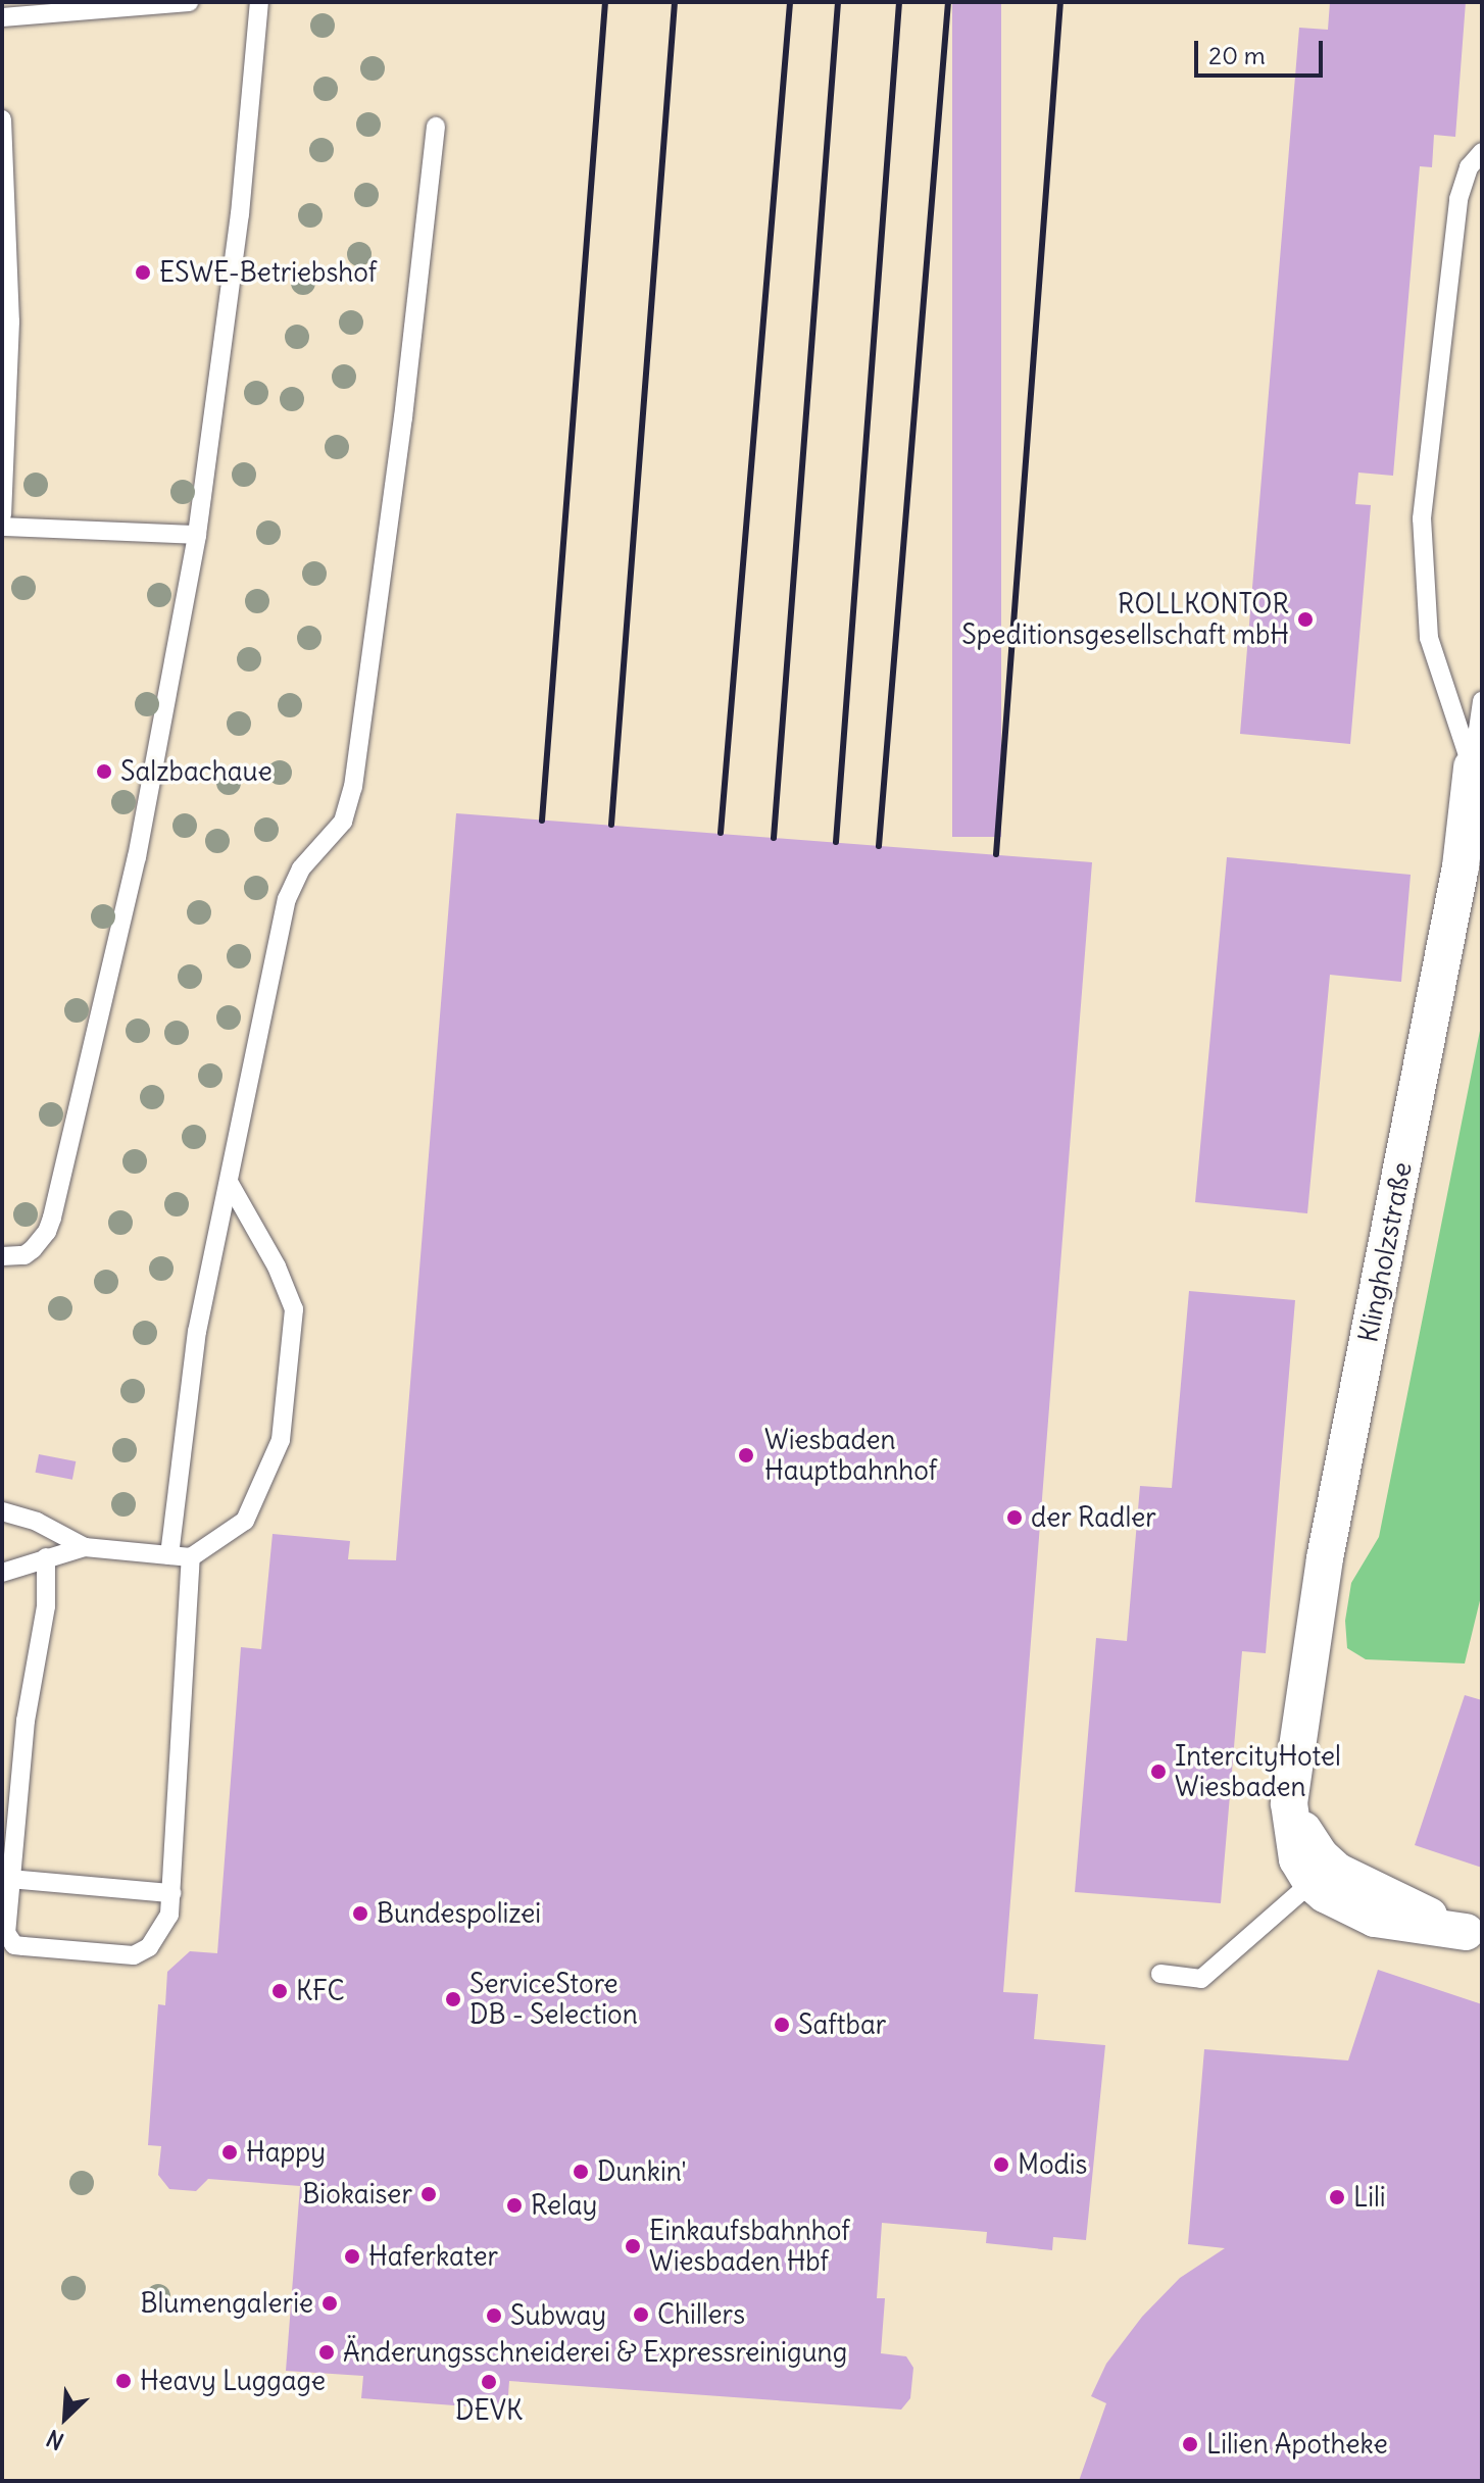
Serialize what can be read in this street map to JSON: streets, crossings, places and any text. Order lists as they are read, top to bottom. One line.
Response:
{"streets":{"street":["Klingholzstraße"]},"places":["ESWE-Betriebshof","ROLLKONTOR Speditionsgesellschaft mbH","Salzbachaue","Wiesbaden Hauptbahnhof","der Radler","IntercityHotel Wiesbaden","Bundespolizei","KFC","ServiceStore DB - Selection","Saftbar","Happy","Modis","Dunkin'","Biokaiser","Lili","Relay","Einkaufsbahnhof Wiesbaden Hbf","Haferkater","Blumengalerie","Chillers","Subway","Änderungsschneiderei & Expressreinigung","Heavy Luggage","DEVK","Lilien Apotheke"],"scale_bar":"20 m","north":"bottom left"}
